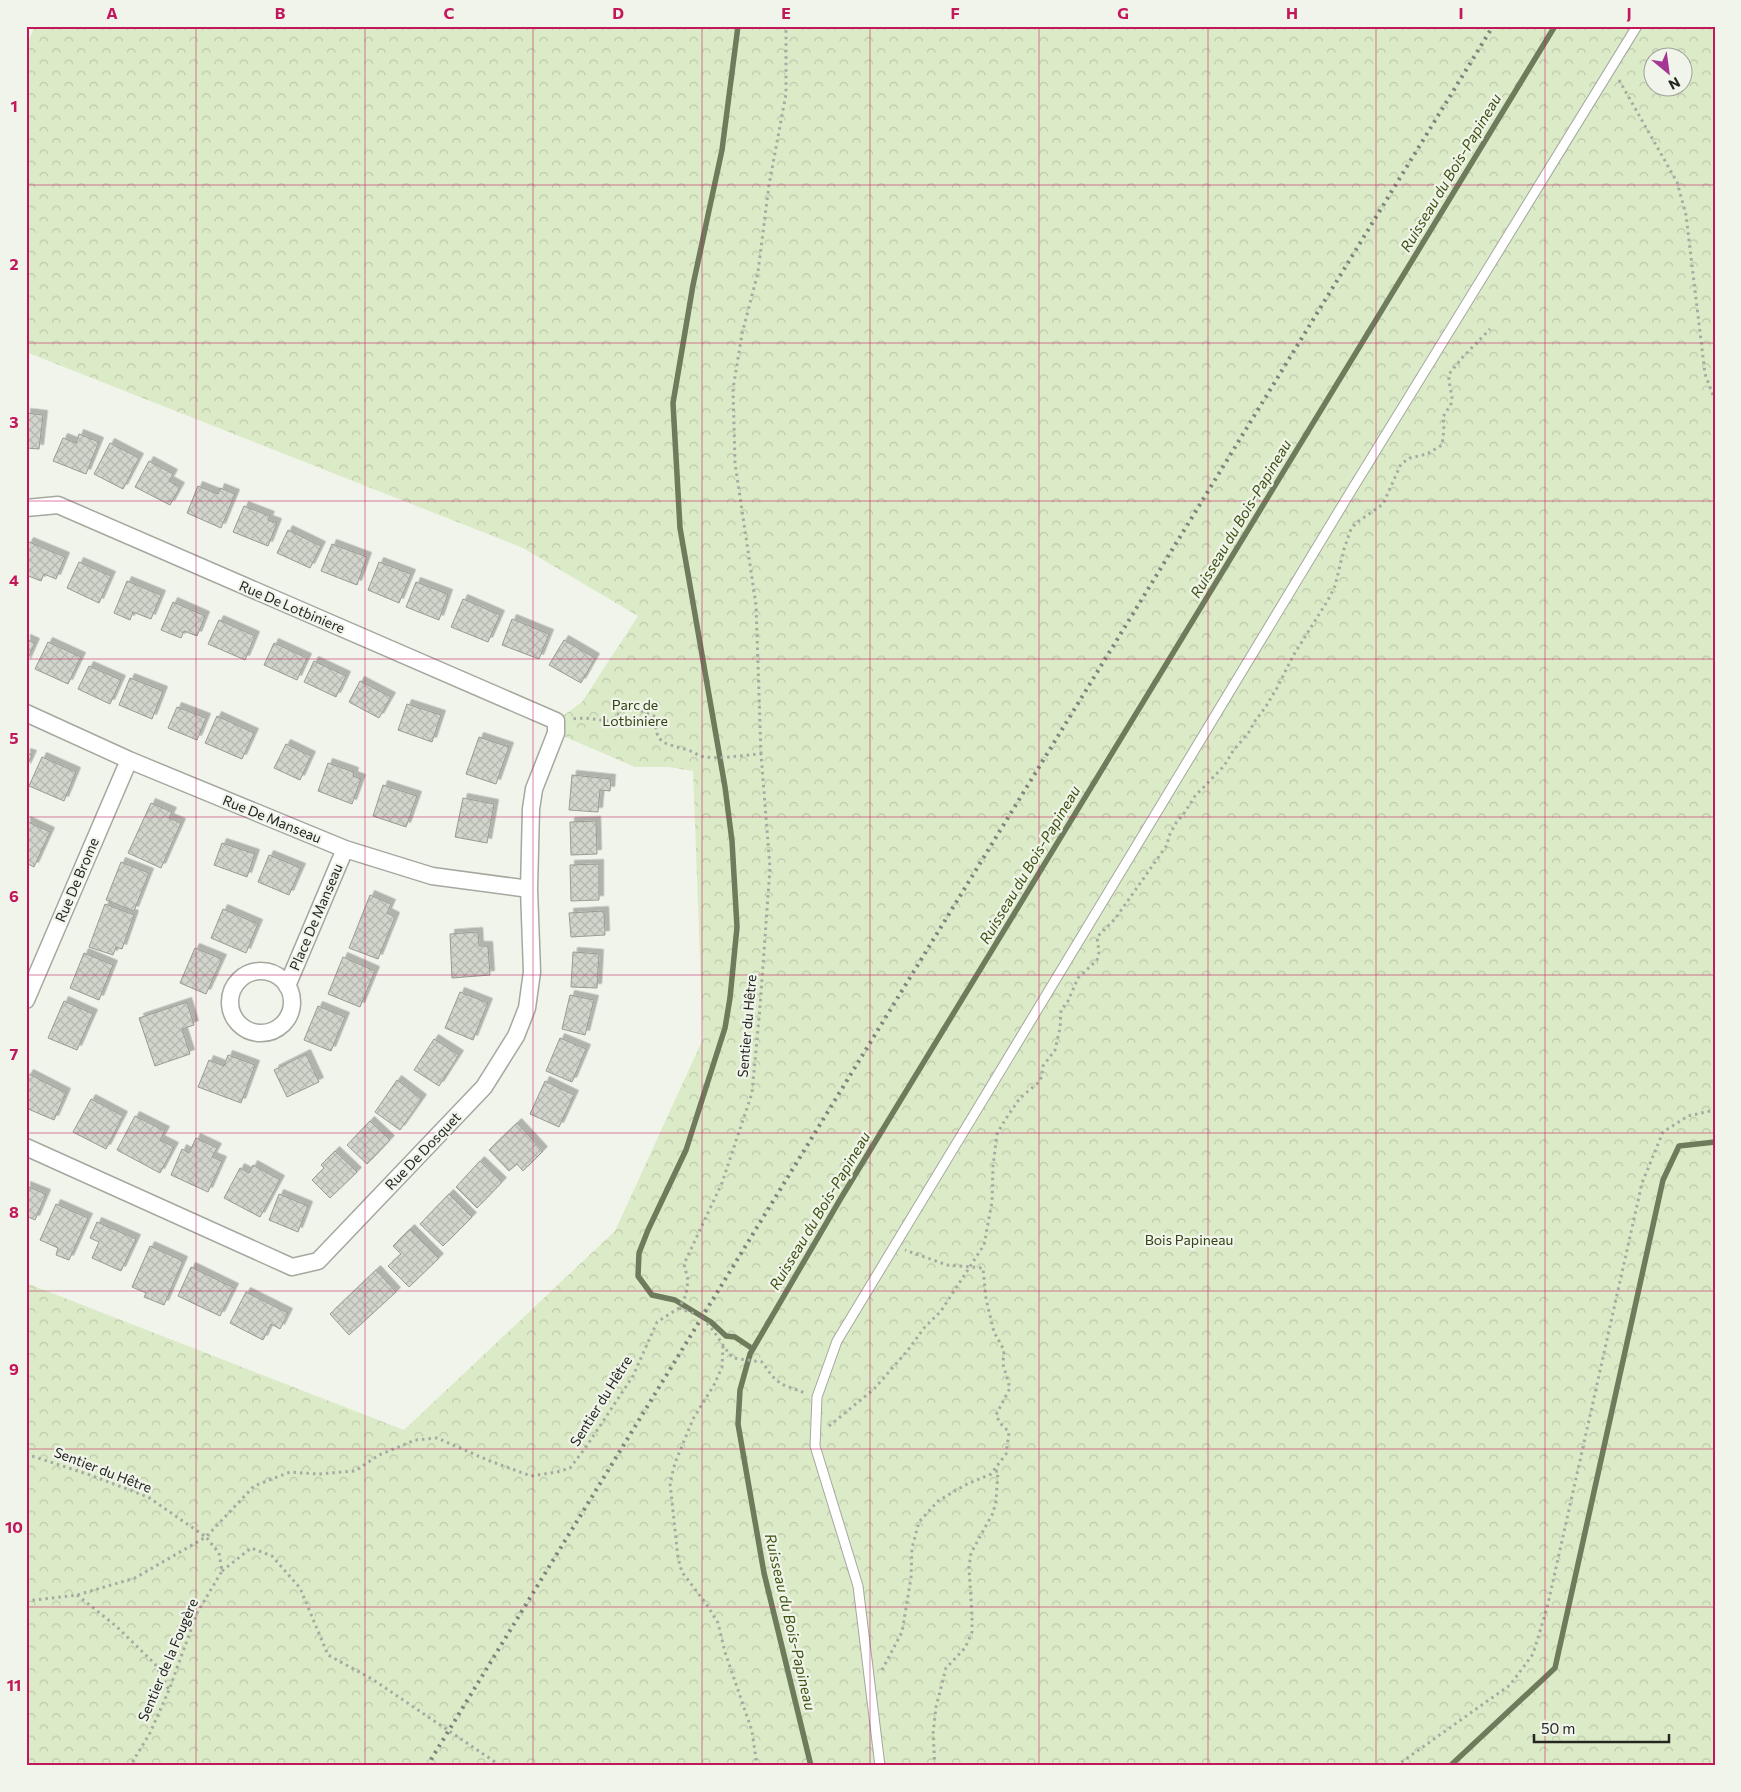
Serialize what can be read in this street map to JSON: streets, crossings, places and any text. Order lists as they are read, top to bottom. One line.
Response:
{"streets":{"street":["Rue De Lotbiniere","Rue De Manseau","Rue De Brome","Place De Manseau","Rue De Dosquet"],"path":["Sentier du Hêtre","Sentier de la Fougère"]},"crossings":[["Rue De Lotbiniere","Rue De Dosquet"],["Rue De Manseau","Rue De Brome"],["Rue De Manseau","Place De Manseau"],["Rue De Manseau","Rue De Dosquet"]],"water":["Ruisseau du Bois-Papineau"],"parks":["Parc de Lotbiniere","Bois Papineau"],"scale_bar":"50 m","north":"bottom right","grid":{"columns":["A","B","C","D","E","F","G","H","I","J"],"rows":["1","2","3","4","5","6","7","8","9","10","11"]}}
